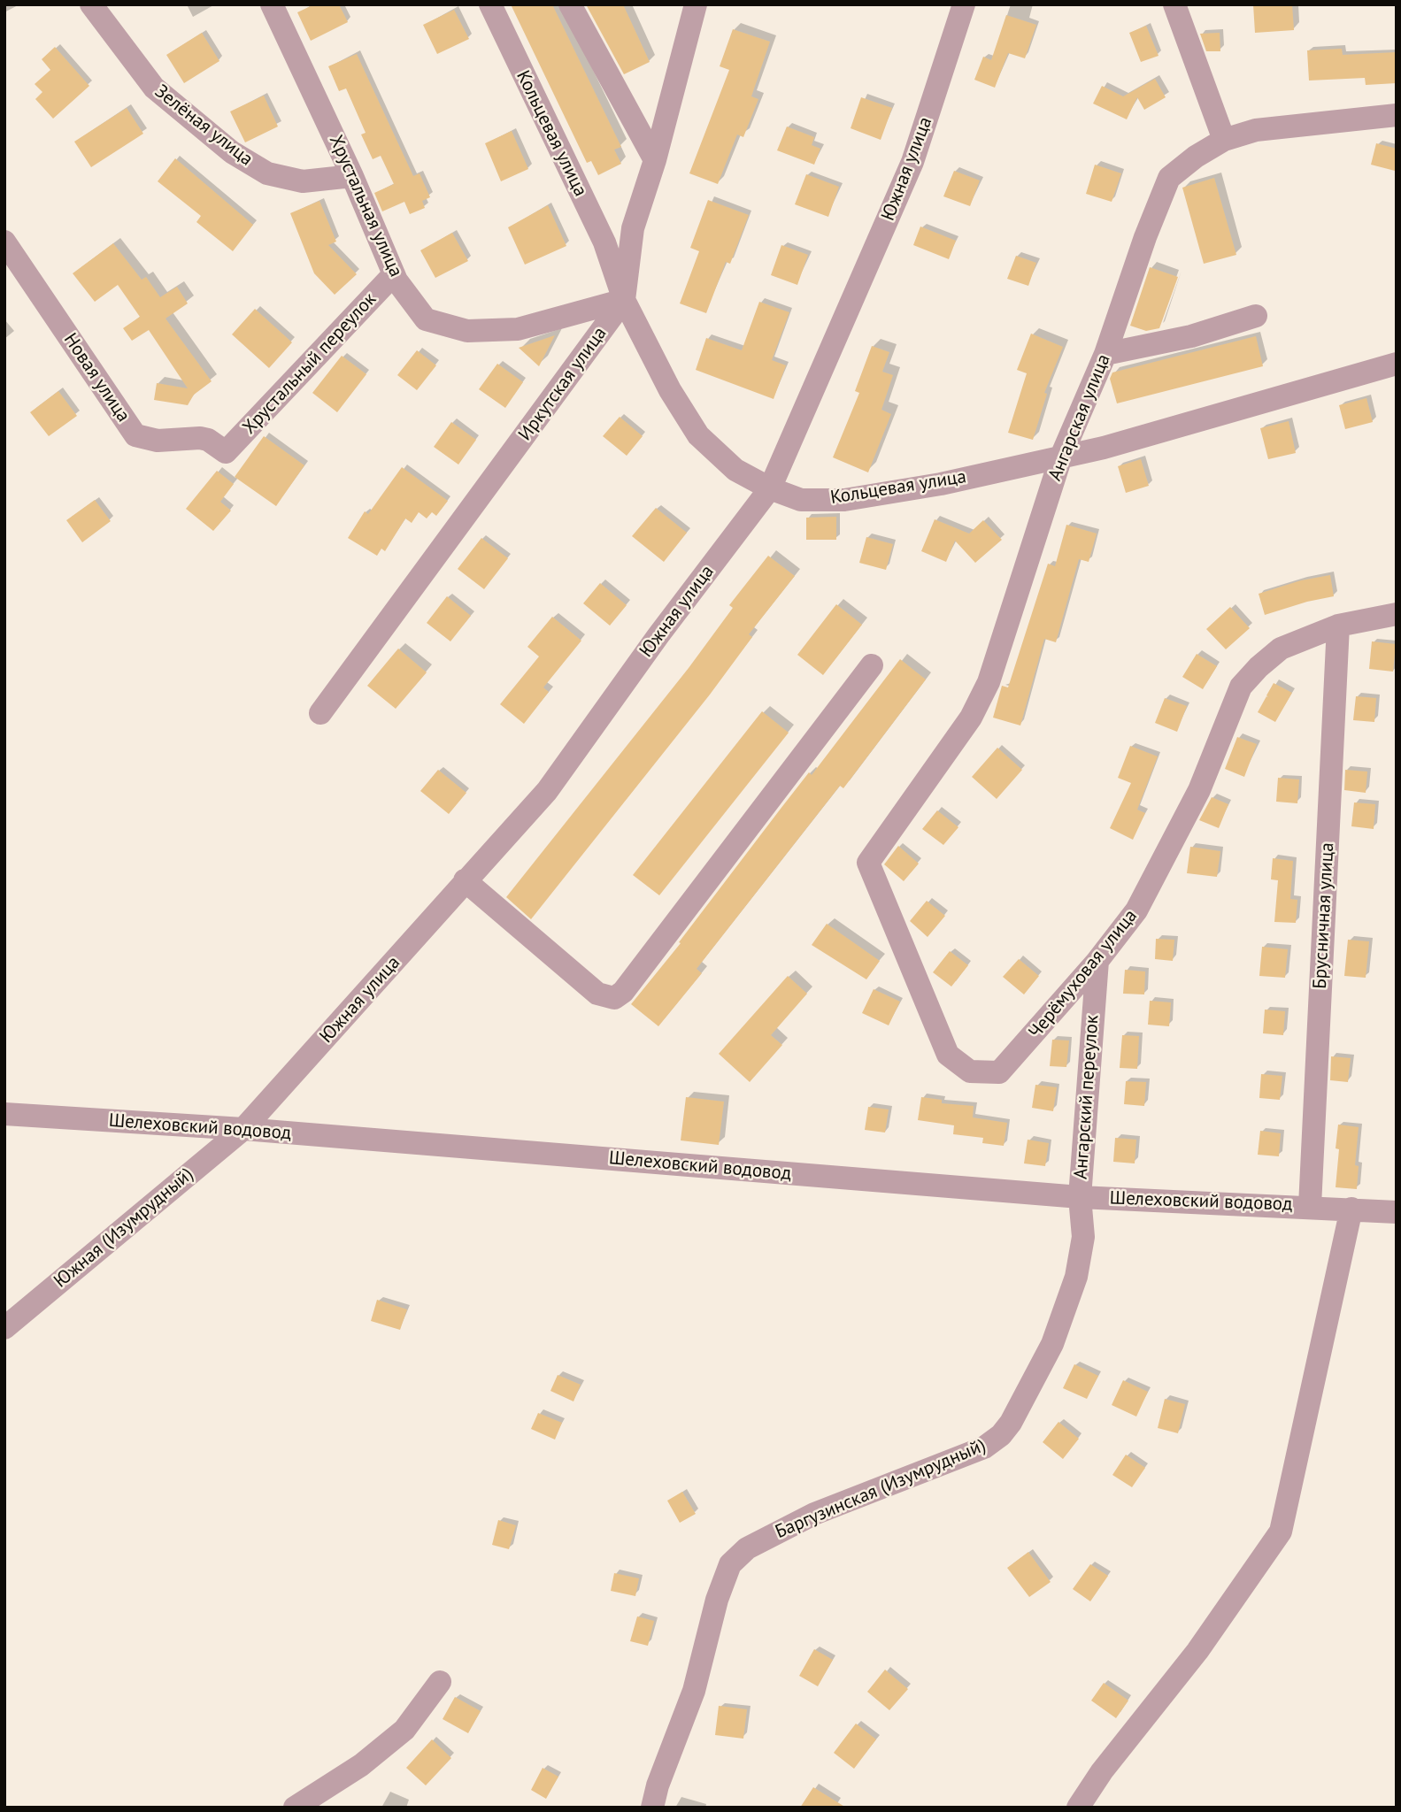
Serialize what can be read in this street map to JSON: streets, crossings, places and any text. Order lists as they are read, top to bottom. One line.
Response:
{"streets":{"street":["Зелёная улица","Кольцевая улица","Южная улица","Хрустальная улица","Хрустальный переулок","Новая улица","Иркутская улица","Ангарская улица","Брусничная улица","Черёмуховая улица","Ангарский переулок","Шелеховский водовод","Южная (Изумрудный)","Баргузинская (Изумрудный)"]},"crossings":[["Зелёная улица","Хрустальная улица"],["Кольцевая улица","Южная улица"],["Кольцевая улица","Хрустальная улица"],["Кольцевая улица","Иркутская улица"],["Кольцевая улица","Ангарская улица"],["Южная улица","Шелеховский водовод"],["Южная улица","Южная (Изумрудный)"],["Хрустальная улица","Хрустальный переулок"],["Хрустальная улица","Иркутская улица"],["Хрустальный переулок","Новая улица"],["Ангарская улица","Черёмуховая улица"],["Брусничная улица","Черёмуховая улица"],["Брусничная улица","Шелеховский водовод"],["Черёмуховая улица","Ангарский переулок"],["Ангарский переулок","Шелеховский водовод"],["Ангарский переулок","Баргузинская (Изумрудный)"],["Шелеховский водовод","Южная (Изумрудный)"],["Шелеховский водовод","Баргузинская (Изумрудный)"]]}
